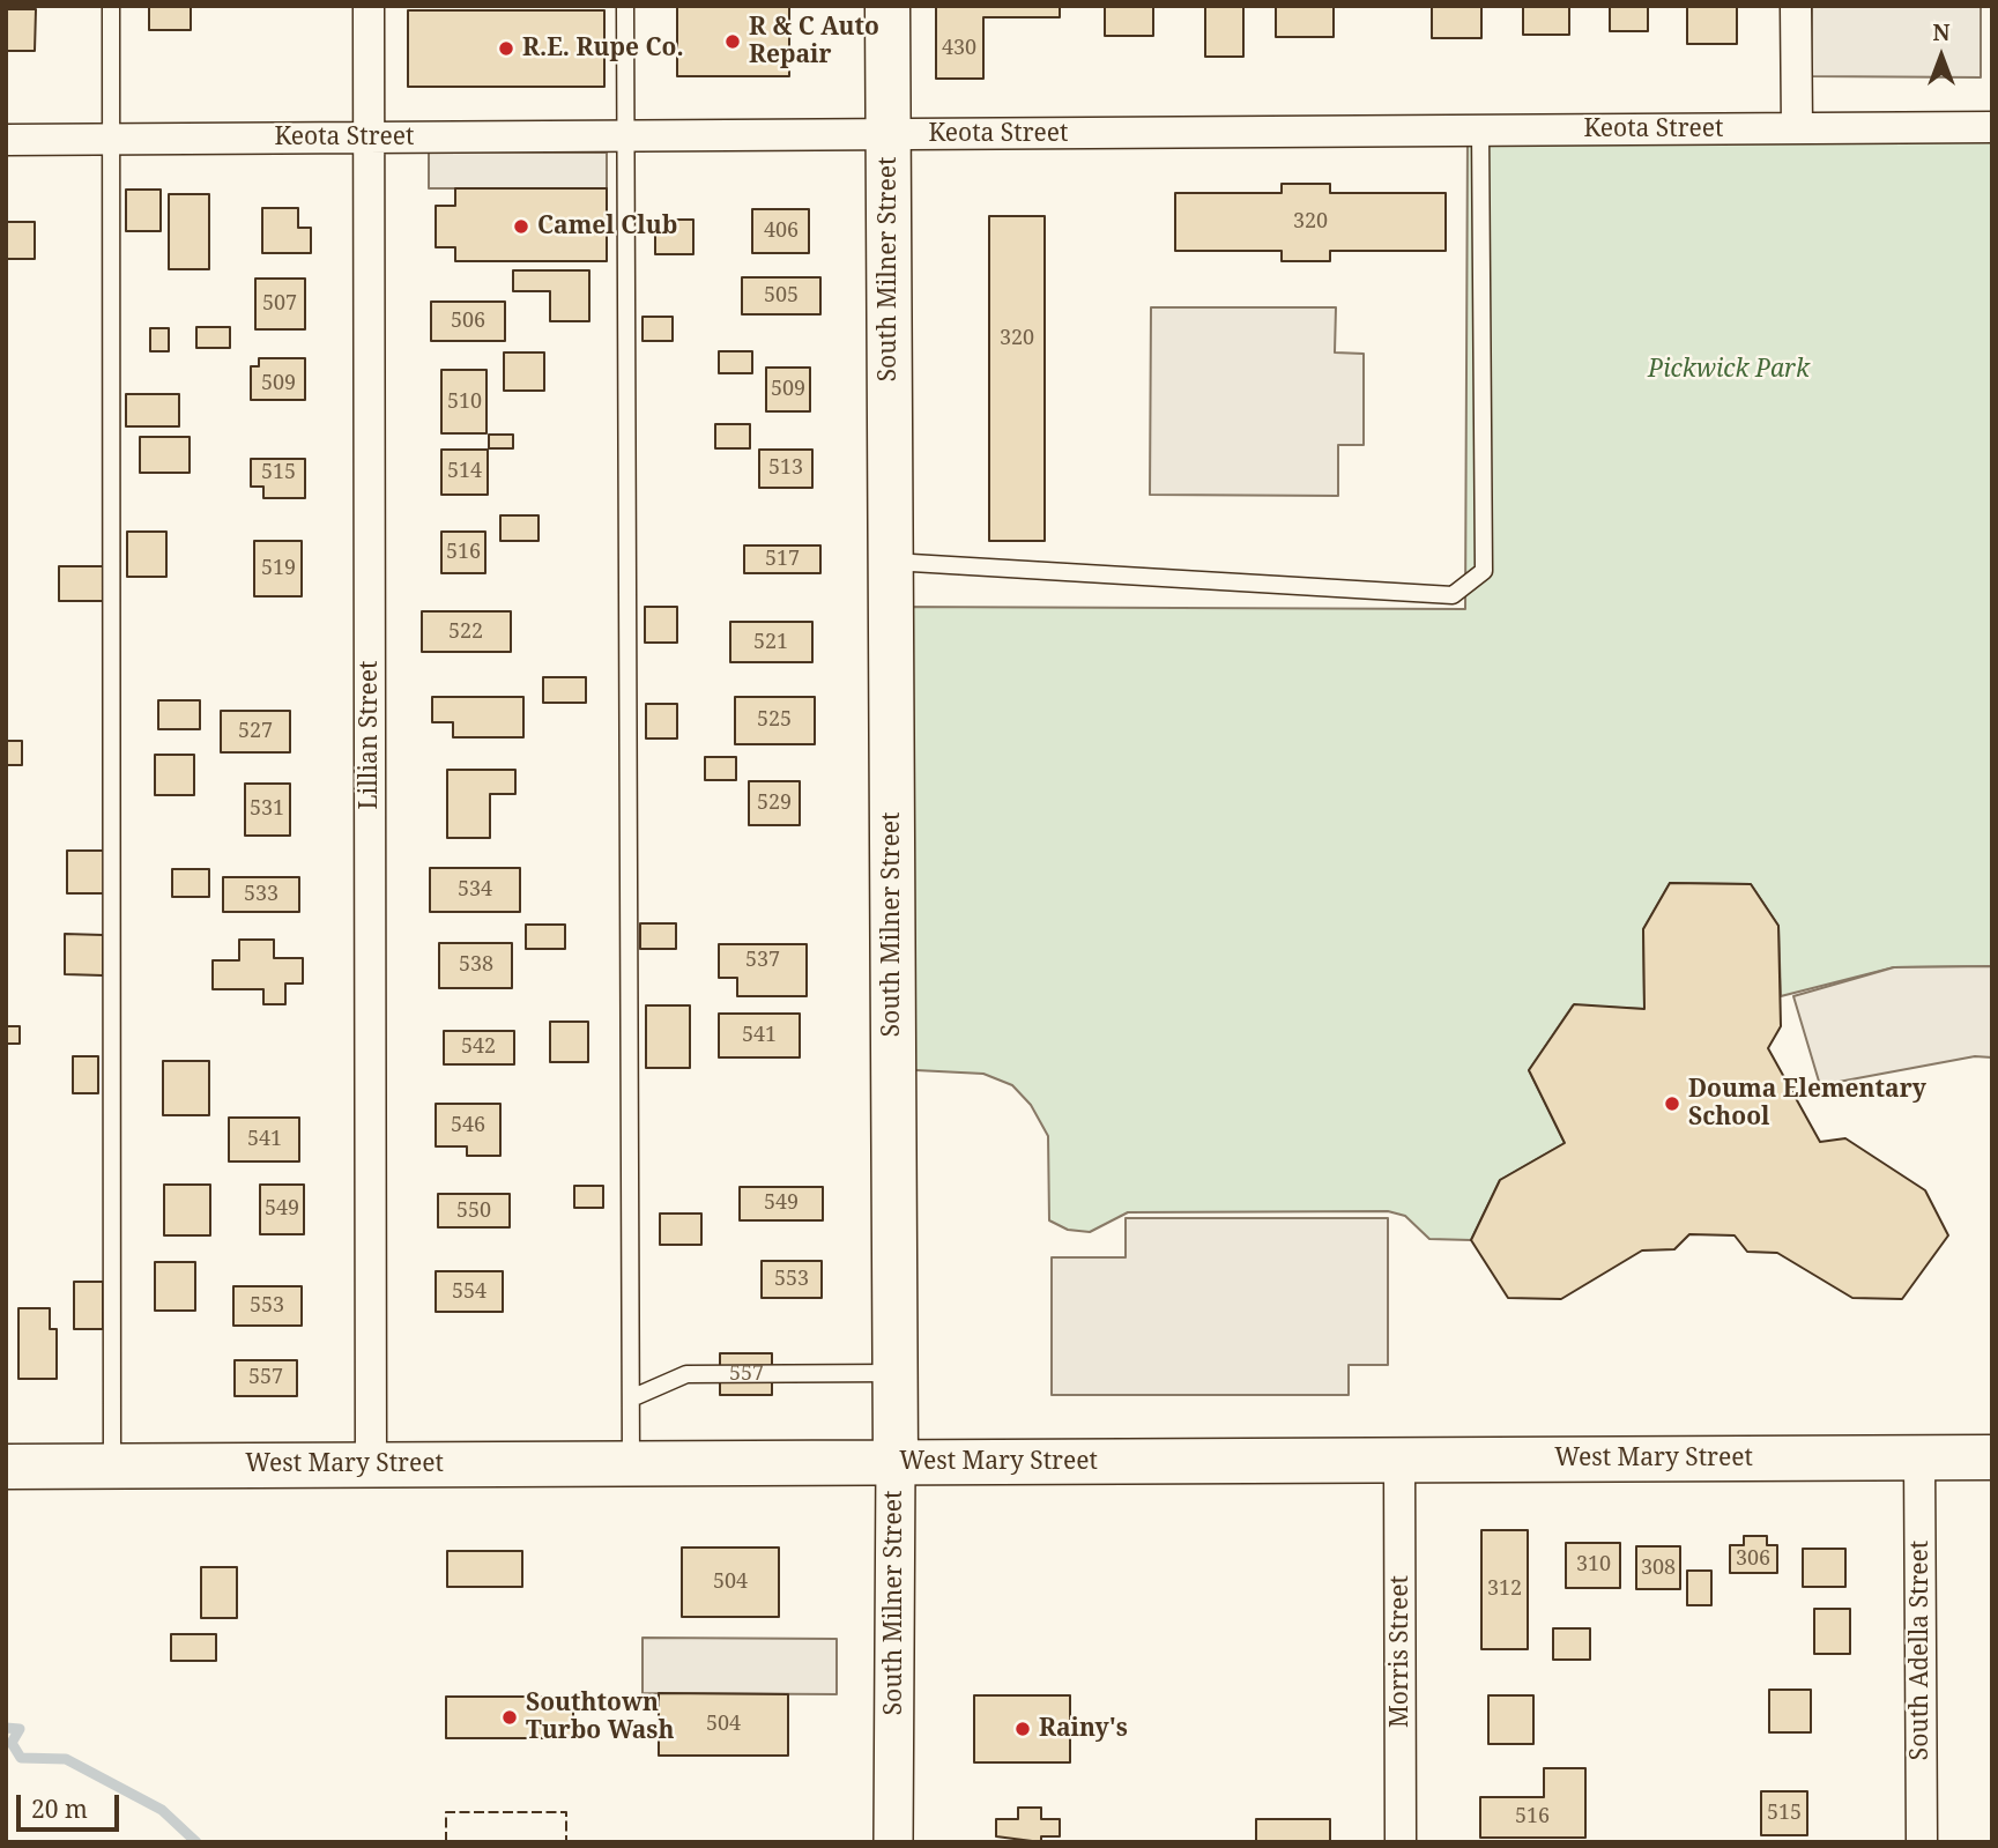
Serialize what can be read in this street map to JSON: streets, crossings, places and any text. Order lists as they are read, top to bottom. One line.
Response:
{"streets":{"main road":["South Milner Street","West Mary Street"],"street":["Keota Street","Lillian Street","South Adella Street","Morris Street"]},"crossings":[["Keota Street","South Milner Street"],["Keota Street","Lillian Street"],["South Milner Street","West Mary Street"],["Lillian Street","West Mary Street"],["West Mary Street","South Adella Street"],["West Mary Street","Morris Street"]],"parks":["Pickwick Park"],"places":["R & C Auto Repair","R.E. Rupe Co.","Camel Club","Douma Elementary School","Southtown Turbo Wash","Rainy's"],"house_numbers":["430","320","406","505","507","506","320","509","509","510","513","514","515","516","517","519","522","521","525","527","529","531","534","533","537","538","541","542","546","541","549","549","550","553","554","553","557","557","306","310","308","504","312","504","515","516"],"scale_bar":"20 m","north":"top"}
